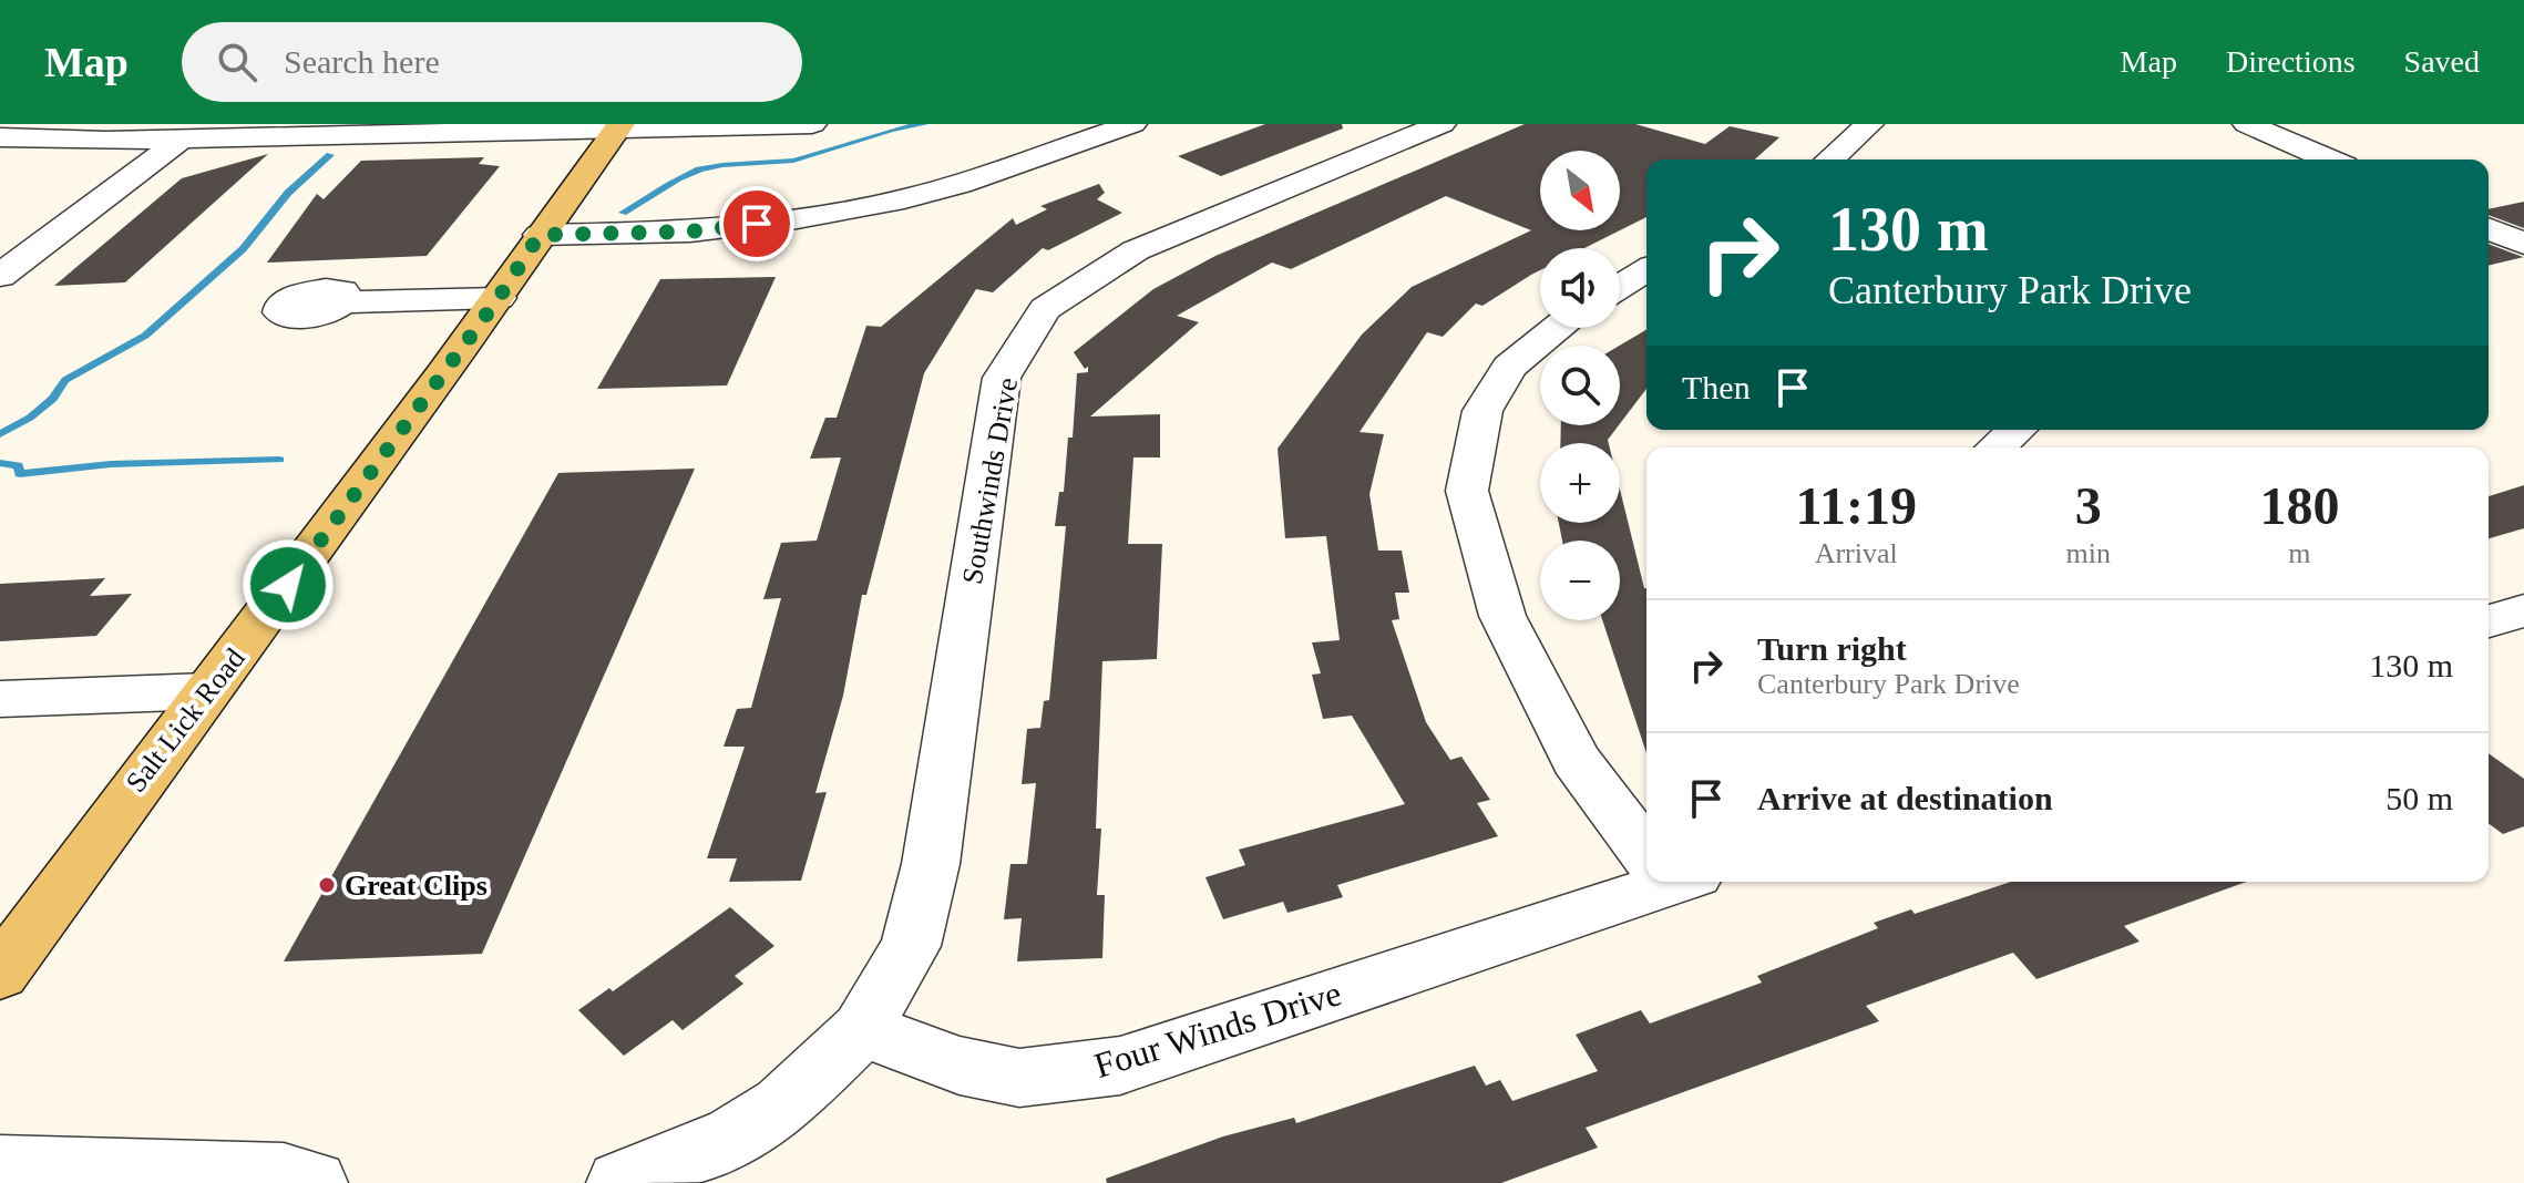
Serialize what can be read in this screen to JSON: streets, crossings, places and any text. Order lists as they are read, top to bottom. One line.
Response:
{"streets":{"main road":["Salt Lick Road"],"street":["Southwinds Drive","Four Winds Drive"]},"crossings":[["Southwinds Drive","Four Winds Drive"]],"places":["Great Clips"],"north":"bottom right","page":{"header":"Map","search":"Search here","nav":["Map","Directions","Saved"],"map_buttons":["+","−"],"turn":["130 m","Canterbury Park Drive"],"then":"Then","eta":["11:19","Arrival","3","min","180","m"],"list":[{"name":"Turn right","note":"Canterbury Park Drive","value":"130 m"},{"name":"Arrive at destination","value":"50 m"}]}}
